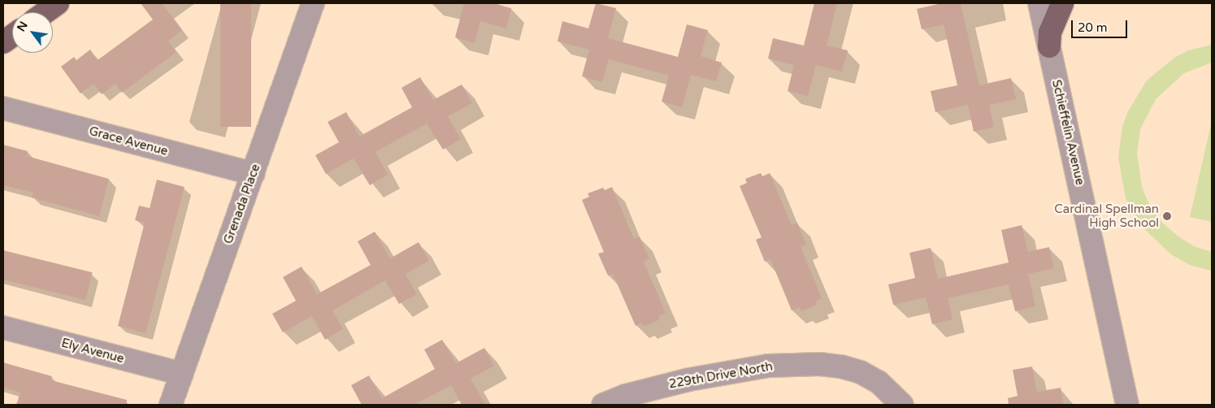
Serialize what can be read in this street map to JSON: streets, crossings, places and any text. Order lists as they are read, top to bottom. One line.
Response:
{"streets":{"street":["Schieffelin Avenue","Grace Avenue","Grenada Place","Ely Avenue","229th Drive North"]},"crossings":[["Grace Avenue","Grenada Place"],["Grenada Place","Ely Avenue"]],"places":["Cardinal Spellman High School"],"scale_bar":"20 m","north":"top left"}
